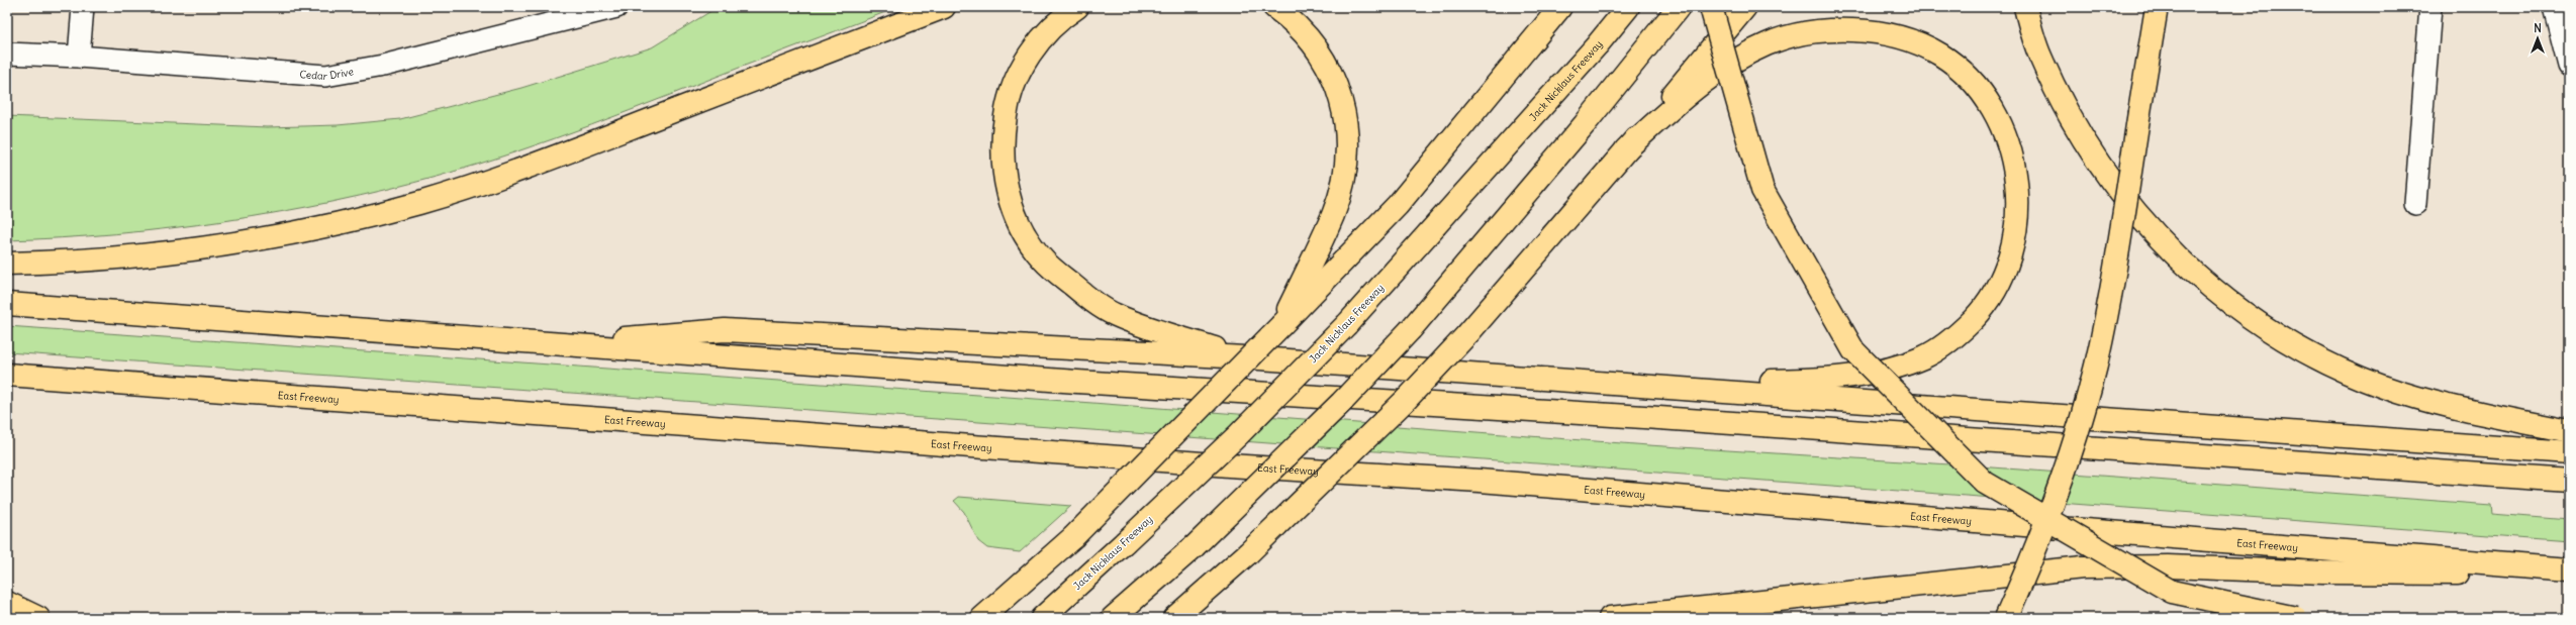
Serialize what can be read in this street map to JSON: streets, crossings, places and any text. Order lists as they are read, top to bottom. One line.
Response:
{"streets":{"highway":["Jack Nicklaus Freeway","East Freeway"],"street":["Cedar Drive"]},"north":"top"}
